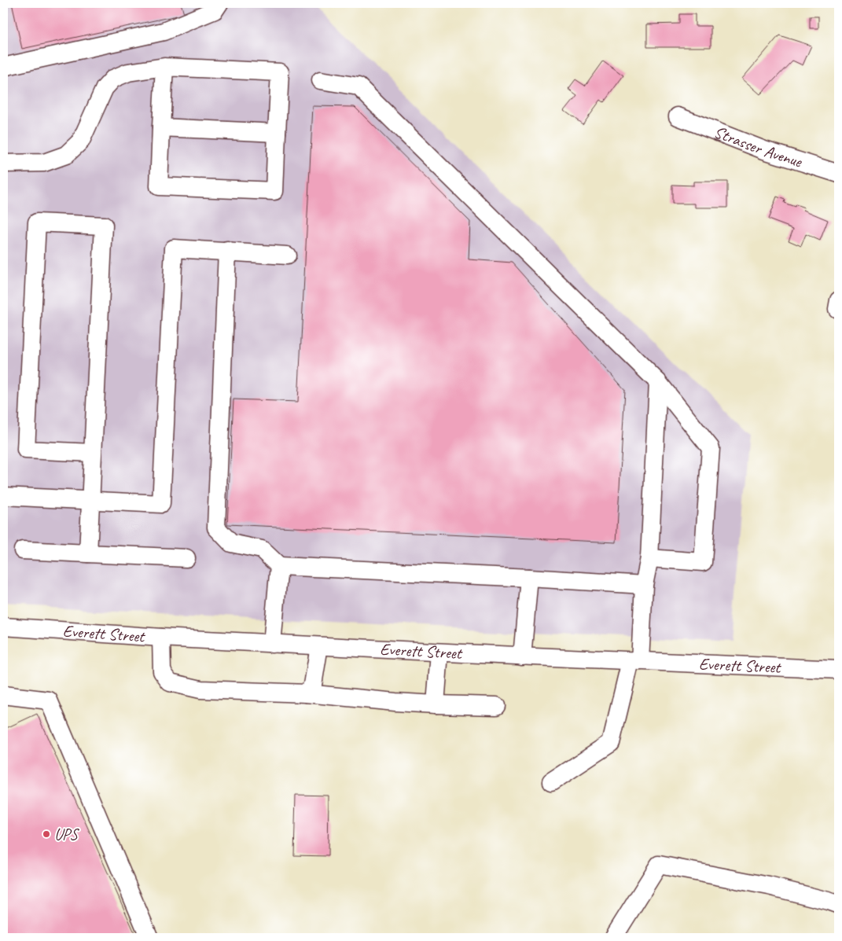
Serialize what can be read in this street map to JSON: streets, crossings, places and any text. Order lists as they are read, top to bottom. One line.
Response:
{"streets":{"street":["Strasser Avenue","Everett Street"]},"places":["UPS"]}
